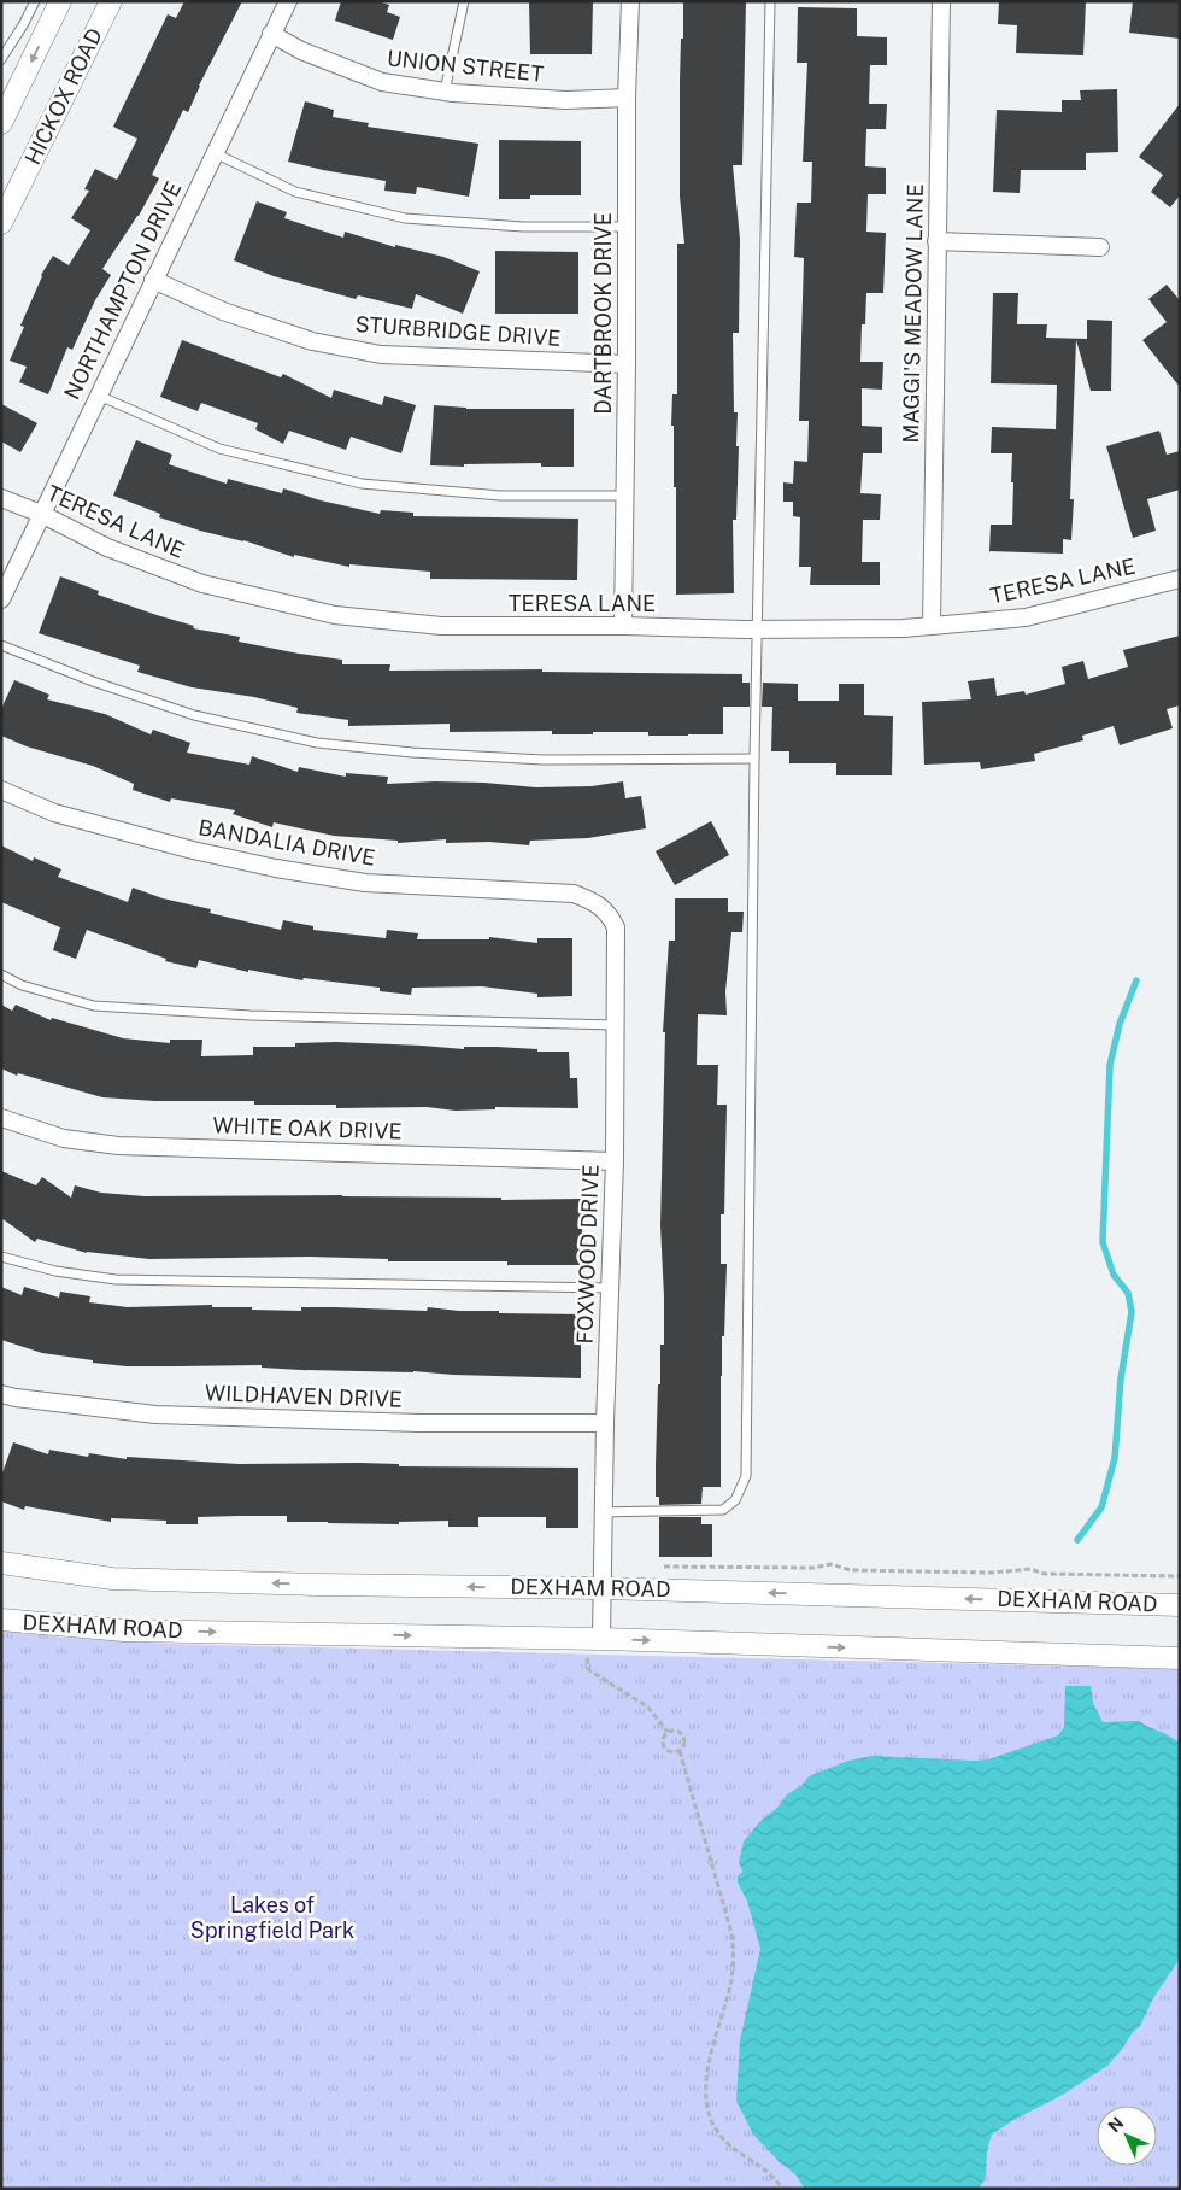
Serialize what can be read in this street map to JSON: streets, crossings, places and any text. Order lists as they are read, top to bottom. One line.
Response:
{"streets":{"street":["UNION STREET","HICKOX ROAD","NORTHAMPTON DRIVE","DARTBROOK DRIVE","MAGGI'S MEADOW LANE","STURBRIDGE DRIVE","TERESA LANE","BANDALIA DRIVE","WHITE OAK DRIVE","FOXWOOD DRIVE","WILDHAVEN DRIVE","DEXHAM ROAD"]},"crossings":[["UNION STREET","NORTHAMPTON DRIVE"],["UNION STREET","DARTBROOK DRIVE"],["NORTHAMPTON DRIVE","STURBRIDGE DRIVE"],["NORTHAMPTON DRIVE","TERESA LANE"],["DARTBROOK DRIVE","STURBRIDGE DRIVE"],["DARTBROOK DRIVE","TERESA LANE"],["MAGGI'S MEADOW LANE","TERESA LANE"],["BANDALIA DRIVE","FOXWOOD DRIVE"],["WHITE OAK DRIVE","FOXWOOD DRIVE"],["FOXWOOD DRIVE","WILDHAVEN DRIVE"],["FOXWOOD DRIVE","DEXHAM ROAD"]],"parks":["Lakes of Springfield Park"],"north":"top left"}
